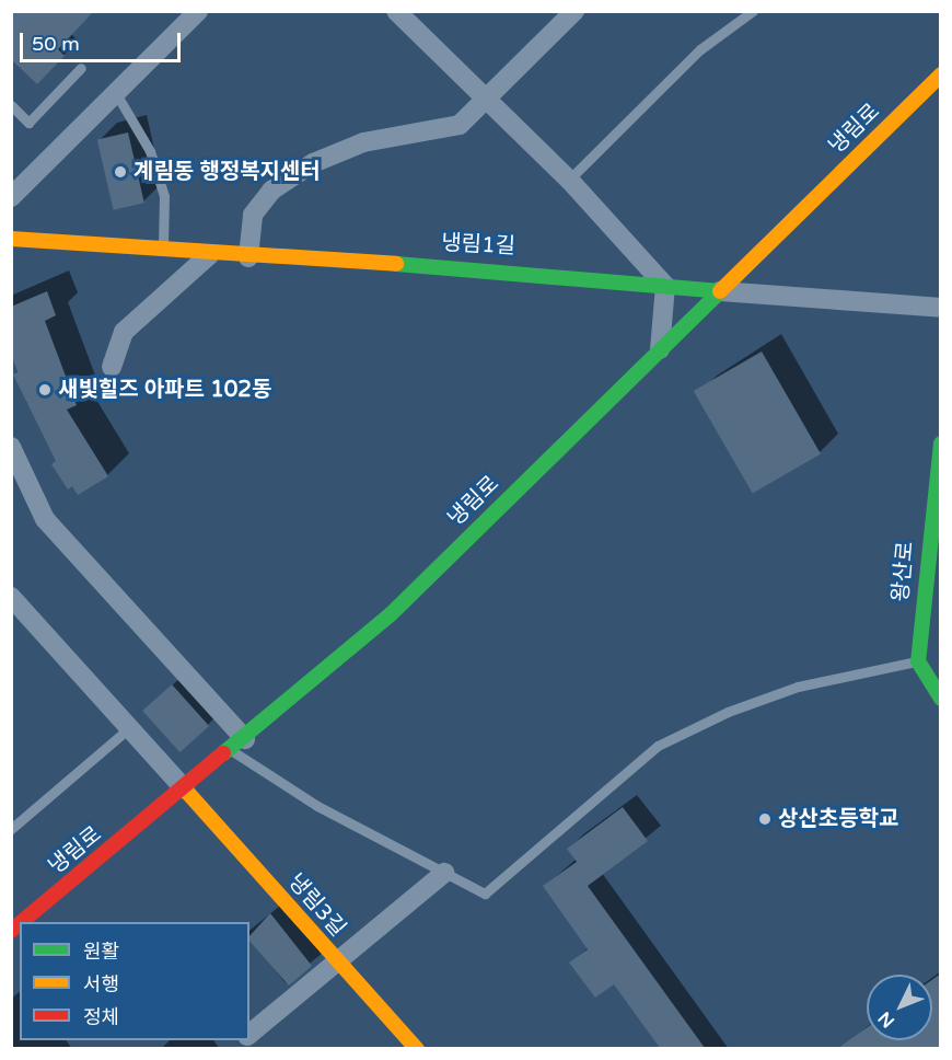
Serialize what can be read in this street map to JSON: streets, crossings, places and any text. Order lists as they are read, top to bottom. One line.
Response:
{"streets":{"street":["냉림로","냉림1길","왕산로","냉림3길"]},"crossings":[["냉림로","냉림1길"],["냉림로","냉림3길"]],"places":["계림동 행정복지센터","새빛힐즈 아파트 102동","상산초등학교"],"legend":["원활","서행","정체"],"scale_bar":"50 m","north":"bottom left"}
